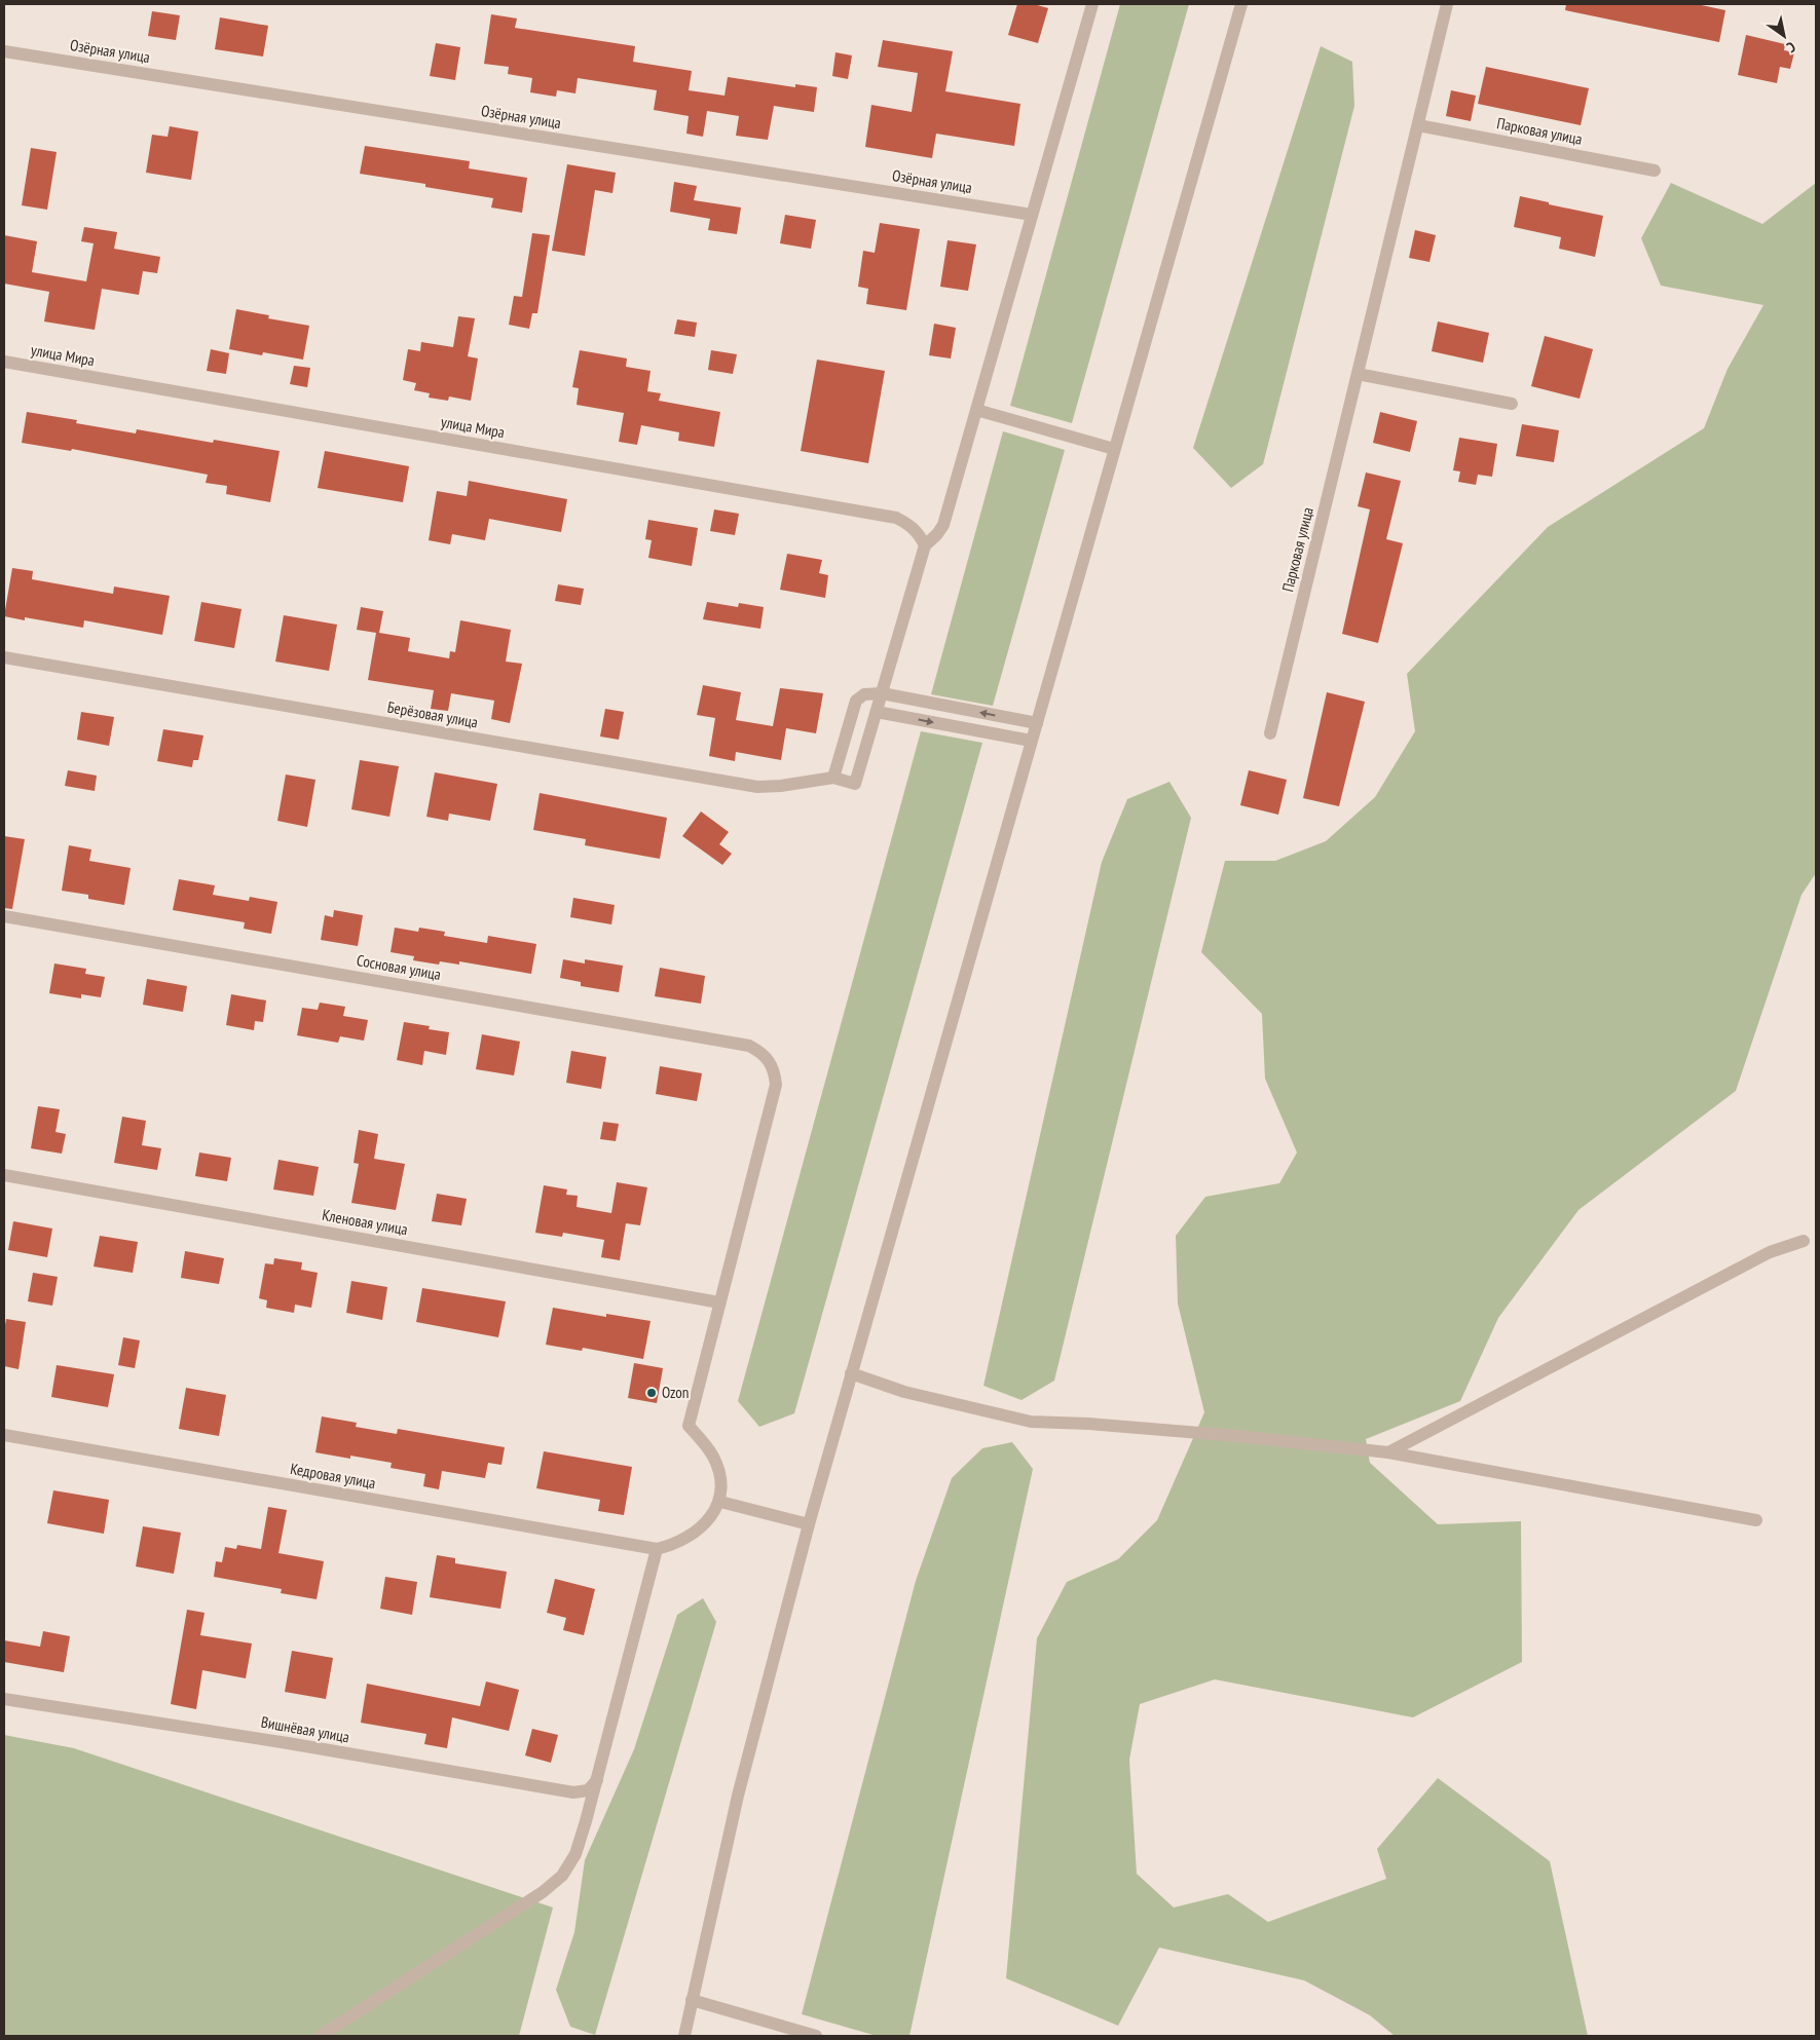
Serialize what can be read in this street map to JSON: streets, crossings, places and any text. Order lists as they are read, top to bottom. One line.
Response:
{"streets":{"street":["Озёрная улица","Парковая улица","улица Мира","Берёзовая улица","Сосновая улица","Кленовая улица","Кедровая улица","Вишнёвая улица"]},"crossings":[["Сосновая улица","Кленовая улица"]],"places":["Ozon"],"north":"bottom right"}
